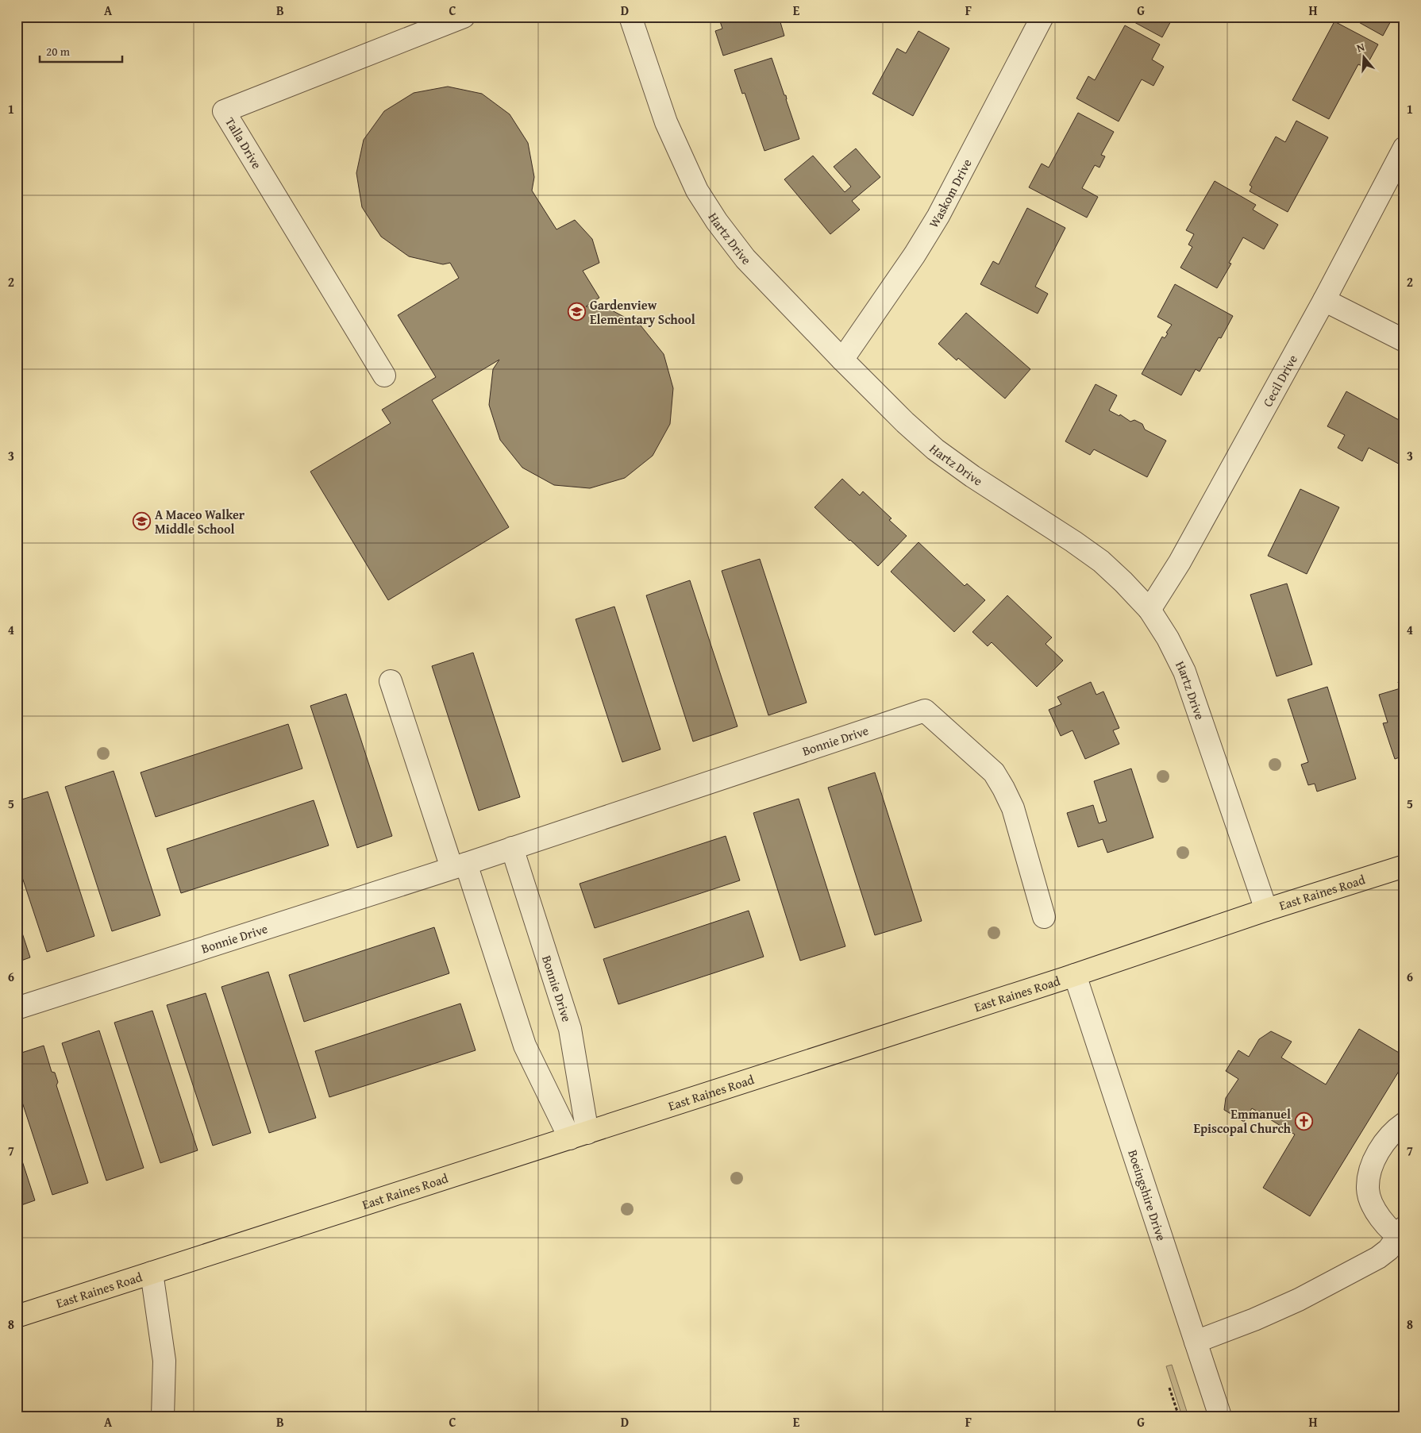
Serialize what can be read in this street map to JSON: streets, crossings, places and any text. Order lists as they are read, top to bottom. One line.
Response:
{"streets":{"main road":["East Raines Road"],"street":["Talla Drive","Waskom Drive","Hartz Drive","Cecil Drive","Bonnie Drive","Boeingshire Drive"]},"crossings":[["Waskom Drive","Hartz Drive"],["Hartz Drive","Cecil Drive"],["Hartz Drive","East Raines Road"],["Bonnie Drive","East Raines Road"],["East Raines Road","Boeingshire Drive"]],"places":{"school or university":["Gardenview Elementary School","A Maceo Walker Middle School"],"church":["Emmanuel Episcopal Church"]},"scale_bar":"20 m","north":"top","grid":{"columns":["A","B","C","D","E","F","G","H"],"rows":["1","2","3","4","5","6","7","8"]}}
